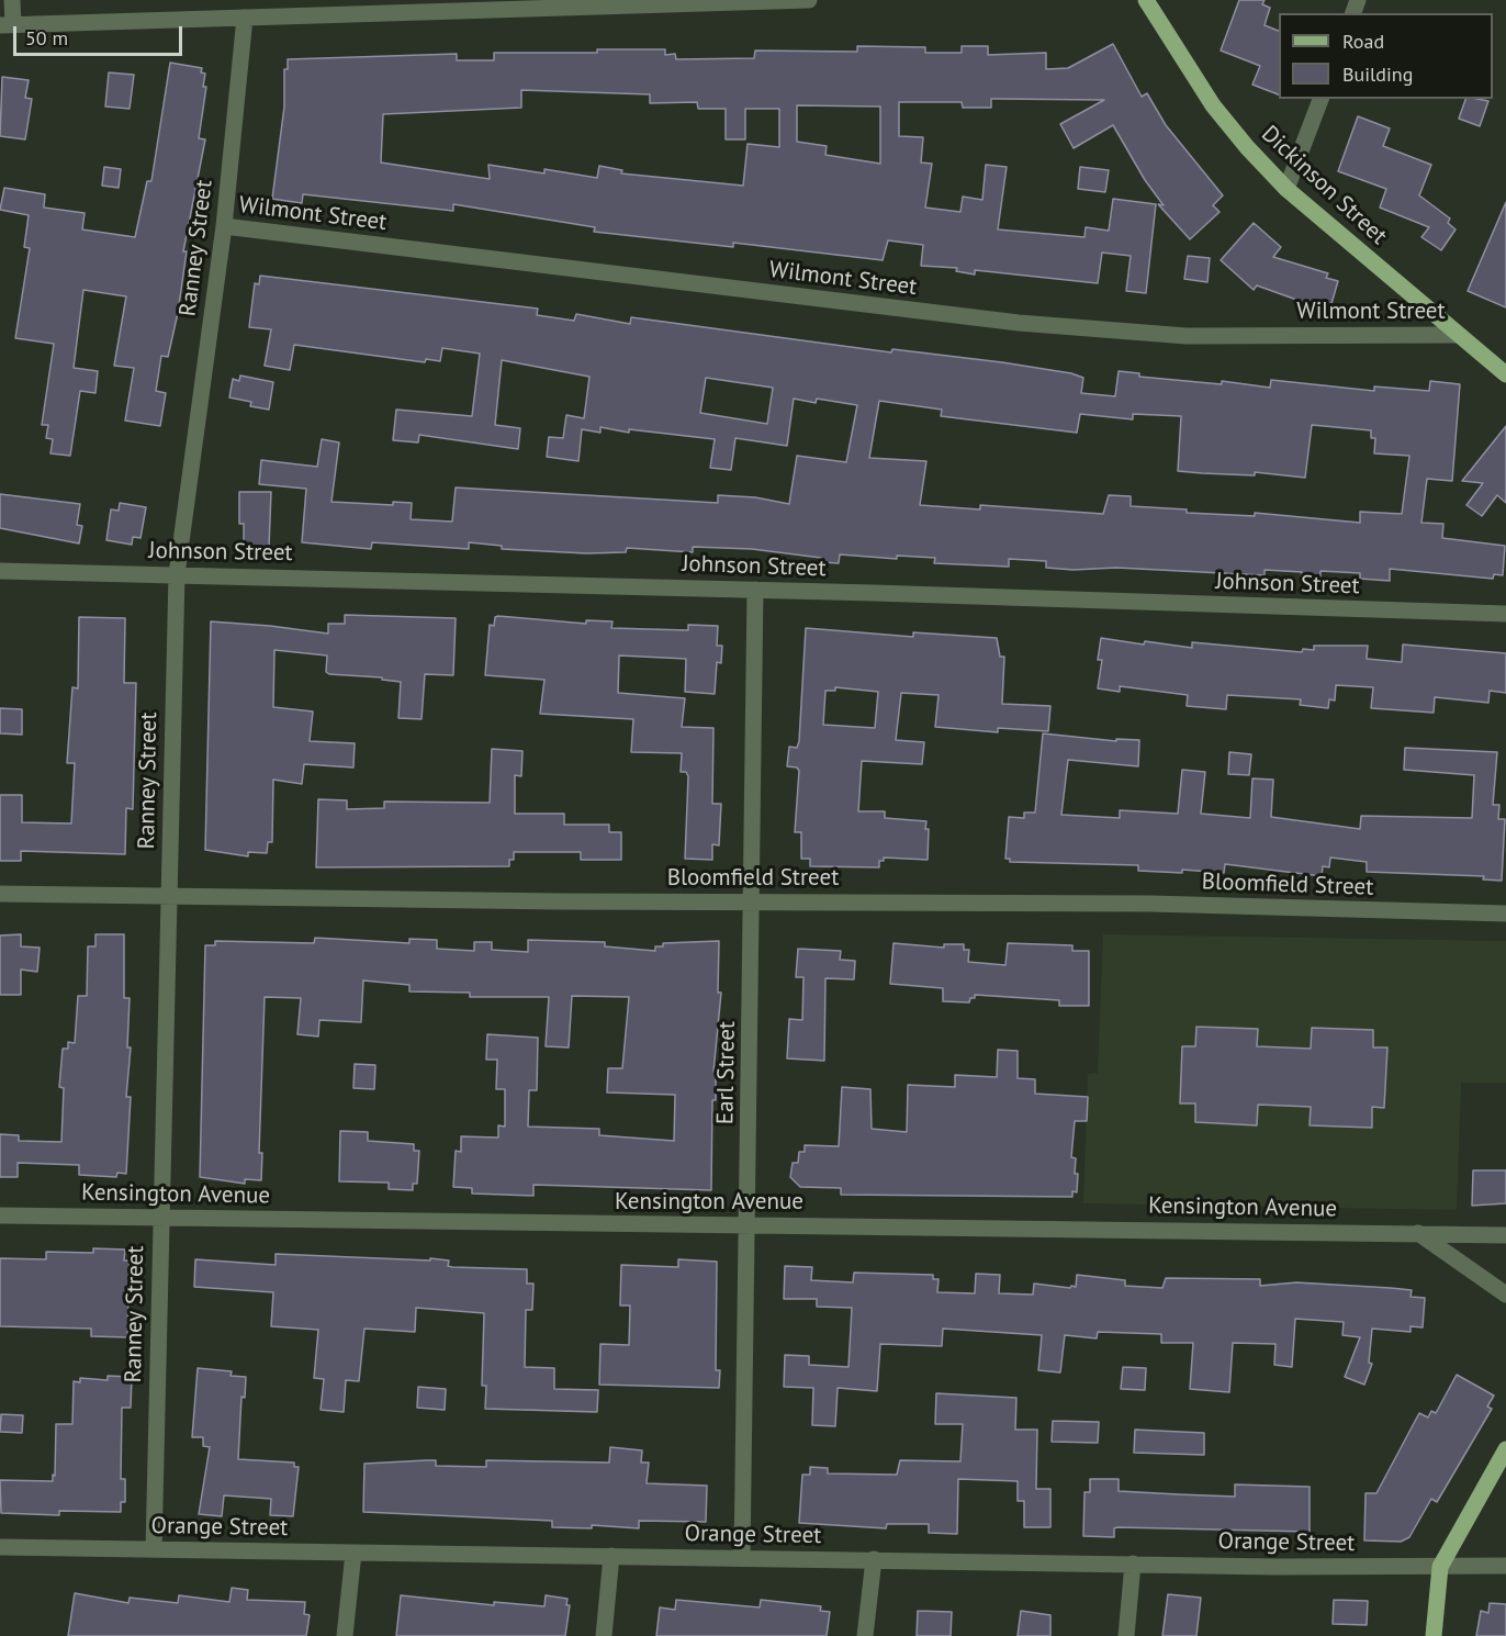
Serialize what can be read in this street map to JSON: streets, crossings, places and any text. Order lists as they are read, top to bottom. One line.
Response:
{"streets":{"main road":["Dickinson Street"],"street":["Wilmont Street","Ranney Street","Johnson Street","Bloomfield Street","Earl Street","Kensington Avenue","Orange Street"]},"crossings":[["Dickinson Street","Wilmont Street"],["Wilmont Street","Ranney Street"],["Ranney Street","Johnson Street"],["Ranney Street","Bloomfield Street"],["Ranney Street","Kensington Avenue"],["Ranney Street","Orange Street"],["Johnson Street","Earl Street"],["Bloomfield Street","Earl Street"],["Earl Street","Kensington Avenue"],["Earl Street","Orange Street"]],"legend":["Road","Building"],"scale_bar":"50 m"}
